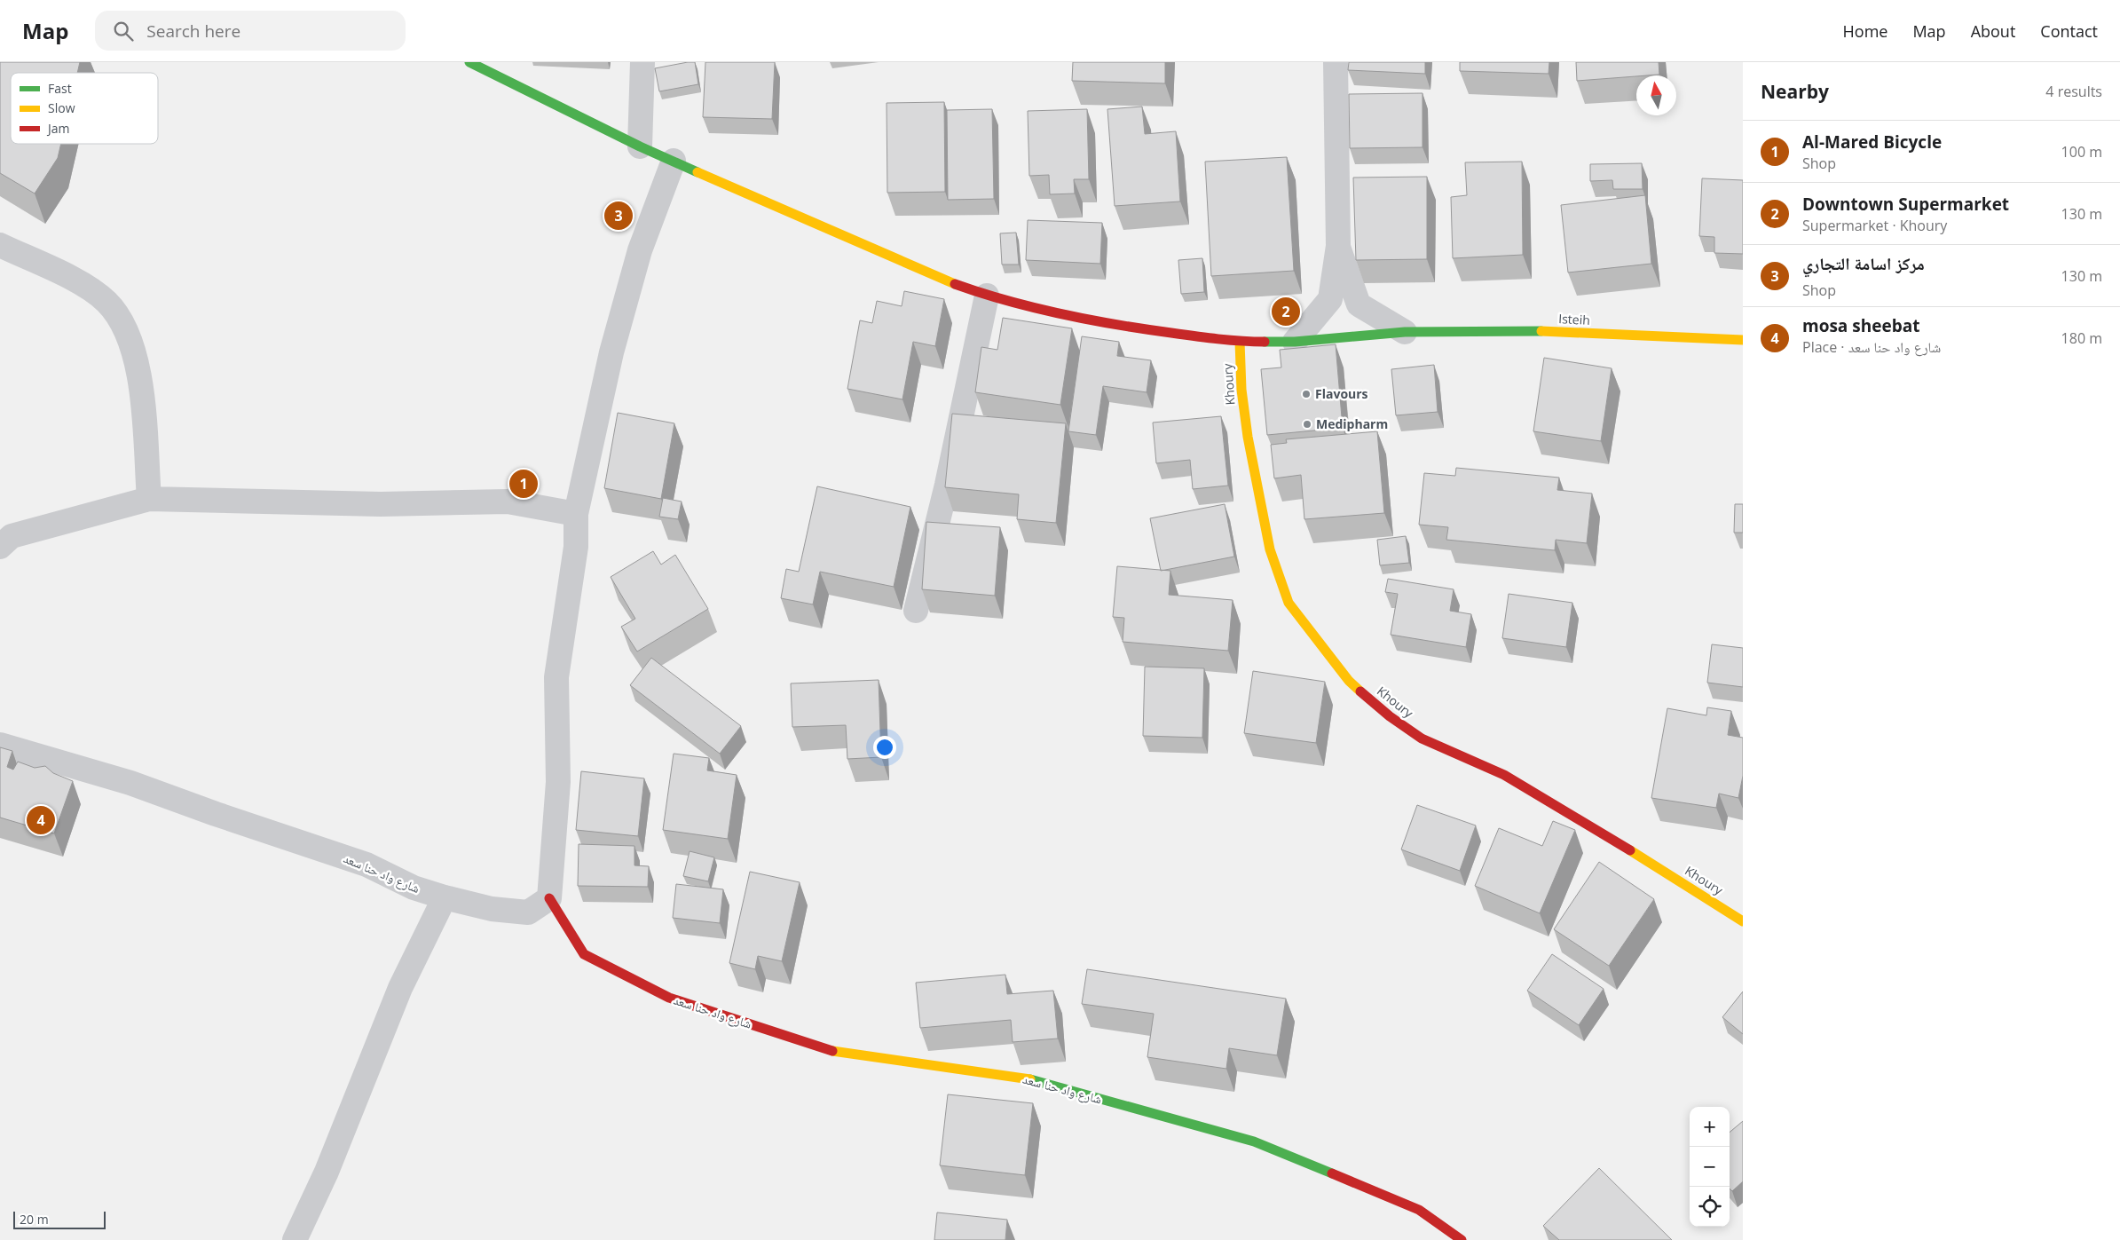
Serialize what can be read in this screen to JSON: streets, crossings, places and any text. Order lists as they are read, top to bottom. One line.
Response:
{"streets":{"street":["Isteih","Khoury","شارع واد حنا سعد"]},"crossings":[["Isteih","Khoury"]],"places":["Flavours","Medipharm"],"legend":["Fast","Slow","Jam"],"scale_bar":"20 m","north":"top","page":{"header":"Map","search":"Search here","nav":["Home","Map","About","Contact"],"heading":["Nearby","4 results"],"list":[{"mark":"1","name":"Al-Mared Bicycle","note":"Shop","value":"100 m"},{"mark":"2","name":"Downtown Supermarket","note":"Supermarket · Khoury","value":"130 m"},{"mark":"3","name":"مركز اسامة التجاري","note":"Shop","value":"130 m"},{"mark":"4","name":"mosa sheebat","note":"Place · شارع واد حنا سعد","value":"180 m"}],"pins":["3","2","1","4"],"map_buttons":["+","−"],"scale":"20 m"}}
